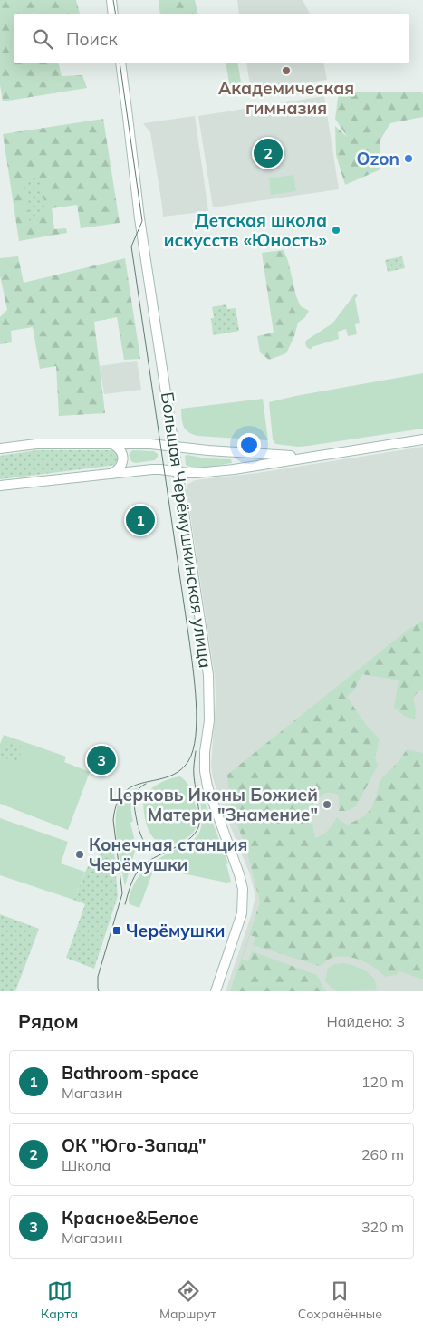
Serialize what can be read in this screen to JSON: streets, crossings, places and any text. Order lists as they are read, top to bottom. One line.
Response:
{"streets":{"main road":["Большая Черёмушкинская улица"]},"places":{"other":["Академическая гимназия","Ozon","Детская школа искусств «Юность»","Церковь Иконы Божией Матери \"Знамение\"","Конечная станция Черёмушки"],"transit":["Черёмушки"]},"page":{"search":"Поиск","pins":["2","1","3"],"heading":["Рядом","Найдено: 3"],"list":[{"mark":"1","name":"Bathroom-space","note":"Магазин","value":"120 m"},{"mark":"2","name":"ОК \"Юго-Запад\"","note":"Школа","value":"260 m"},{"mark":"3","name":"Красное&Белое","note":"Магазин","value":"320 m"}],"nav":["Карта","Маршрут","Сохранённые"]}}
